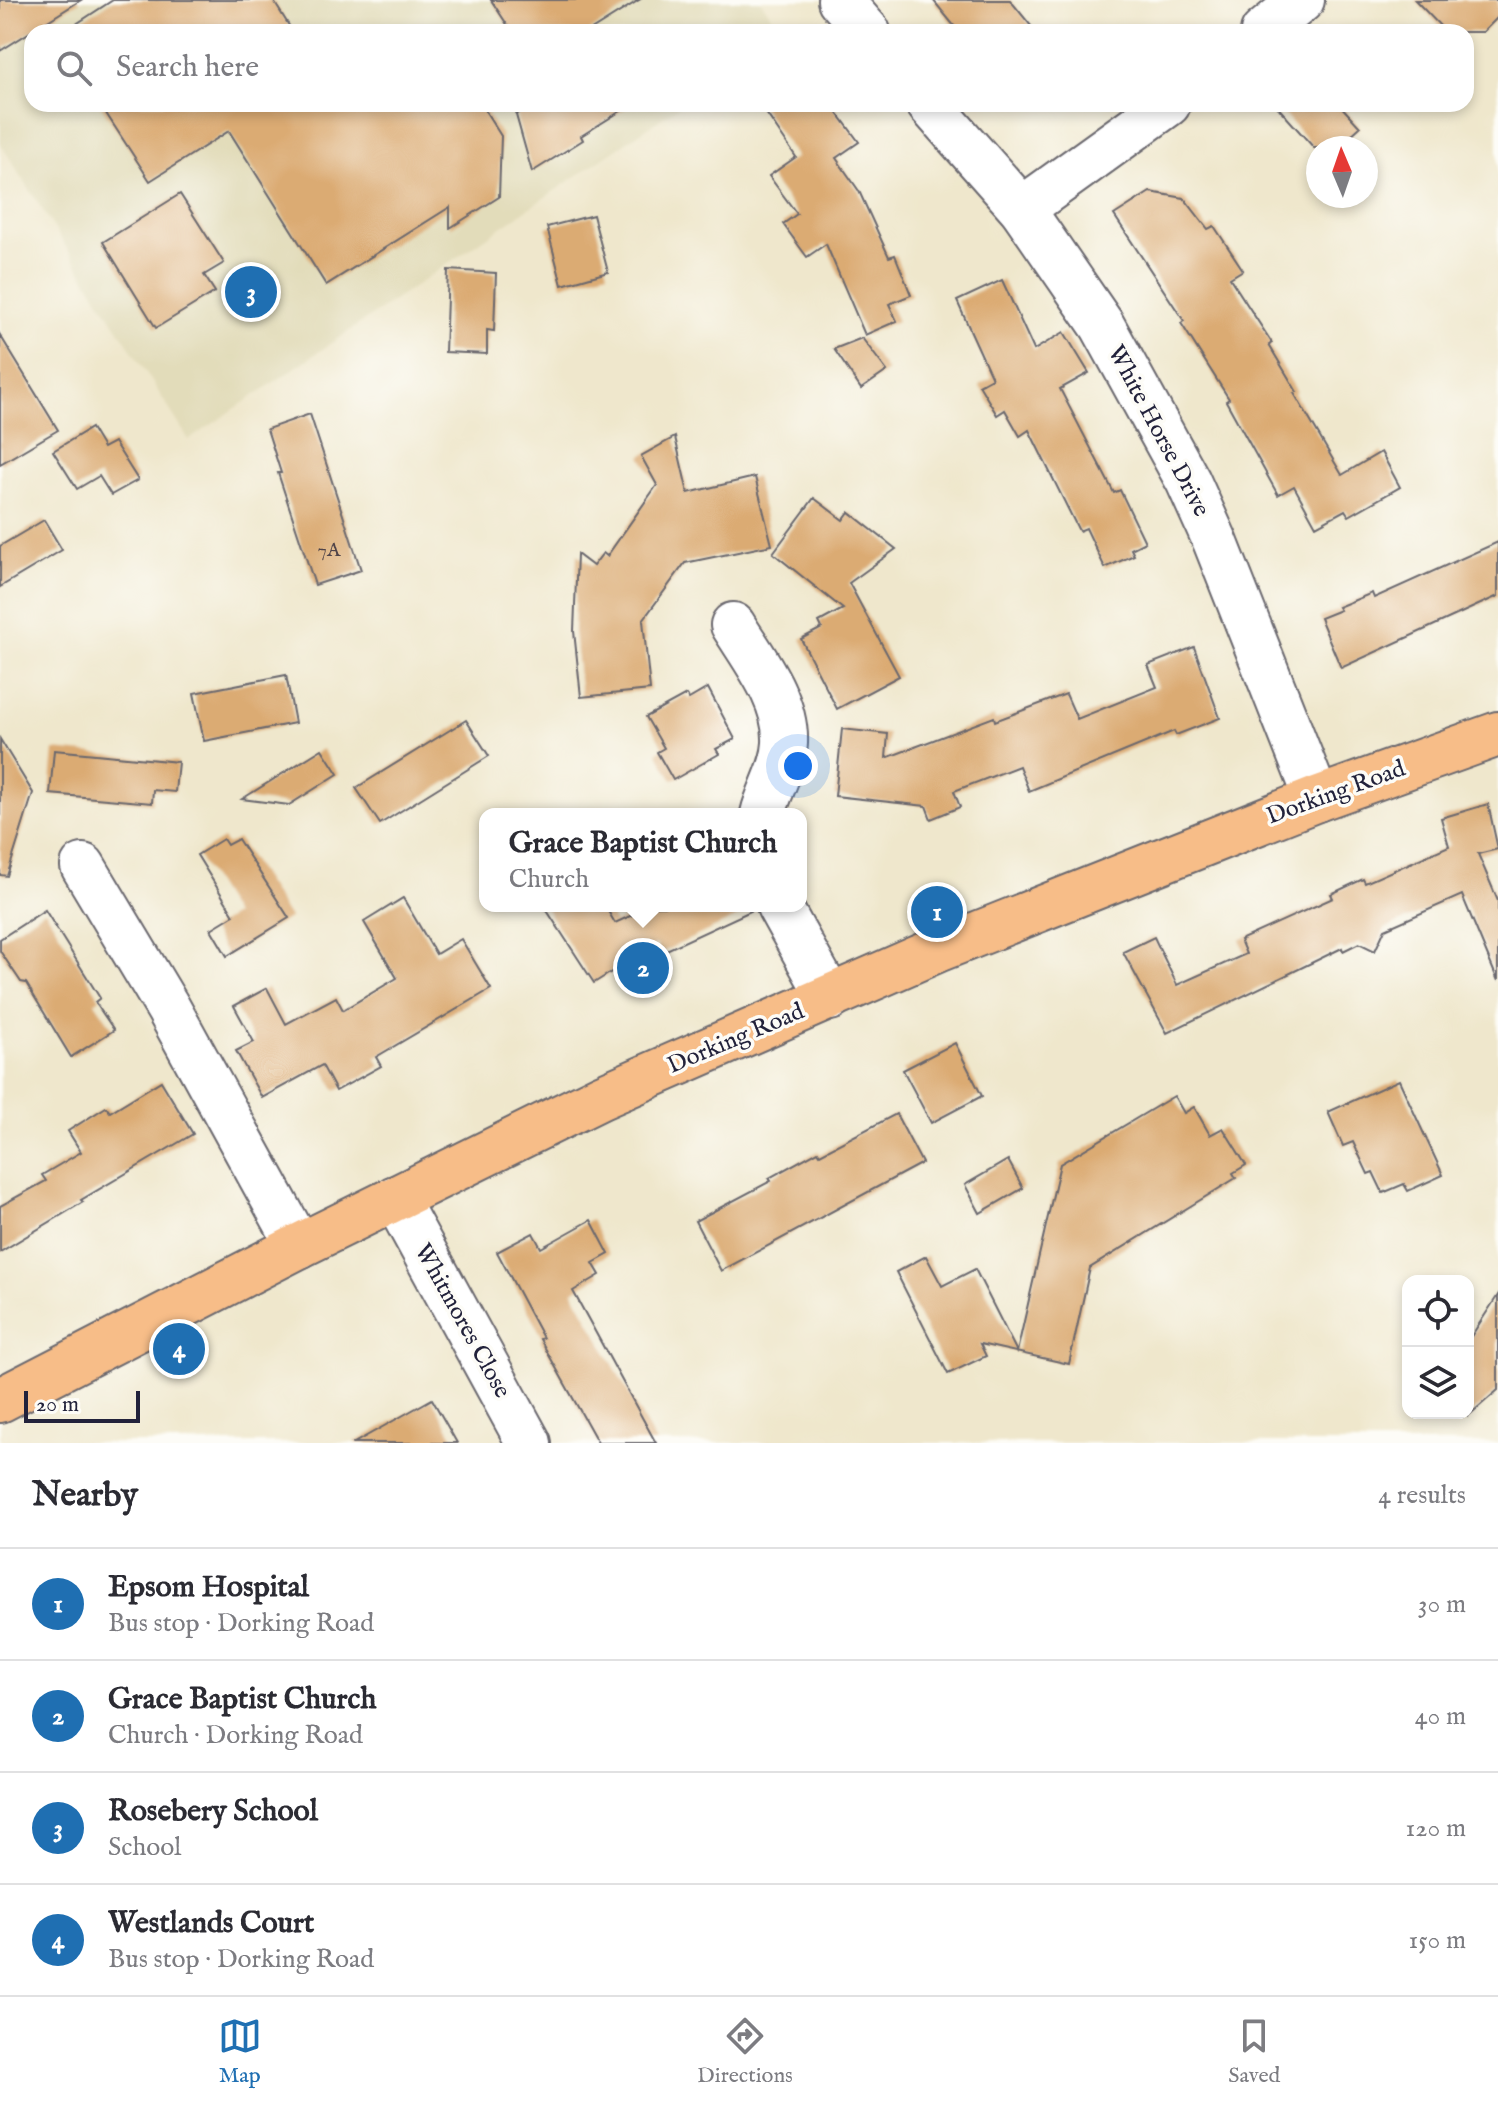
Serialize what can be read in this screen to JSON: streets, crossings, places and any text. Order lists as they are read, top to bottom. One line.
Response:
{"streets":{"highway":["Dorking Road"],"street":["White Horse Drive","Whitmores Close"]},"crossings":[["White Horse Drive","Dorking Road"],["Dorking Road","Whitmores Close"]],"house_numbers":["7A"],"scale_bar":"20 m","north":"top","page":{"search":"Search here","pins":["3","1","2","4"],"popup":["Grace Baptist Church","Church"],"scale":"20 m","heading":["Nearby","4 results"],"list":[{"mark":"1","name":"Epsom Hospital","note":"Bus stop · Dorking Road","value":"30 m"},{"mark":"2","name":"Grace Baptist Church","note":"Church · Dorking Road","value":"40 m"},{"mark":"3","name":"Rosebery School","note":"School","value":"120 m"},{"mark":"4","name":"Westlands Court","note":"Bus stop · Dorking Road","value":"150 m"}],"nav":["Map","Directions","Saved"]}}
